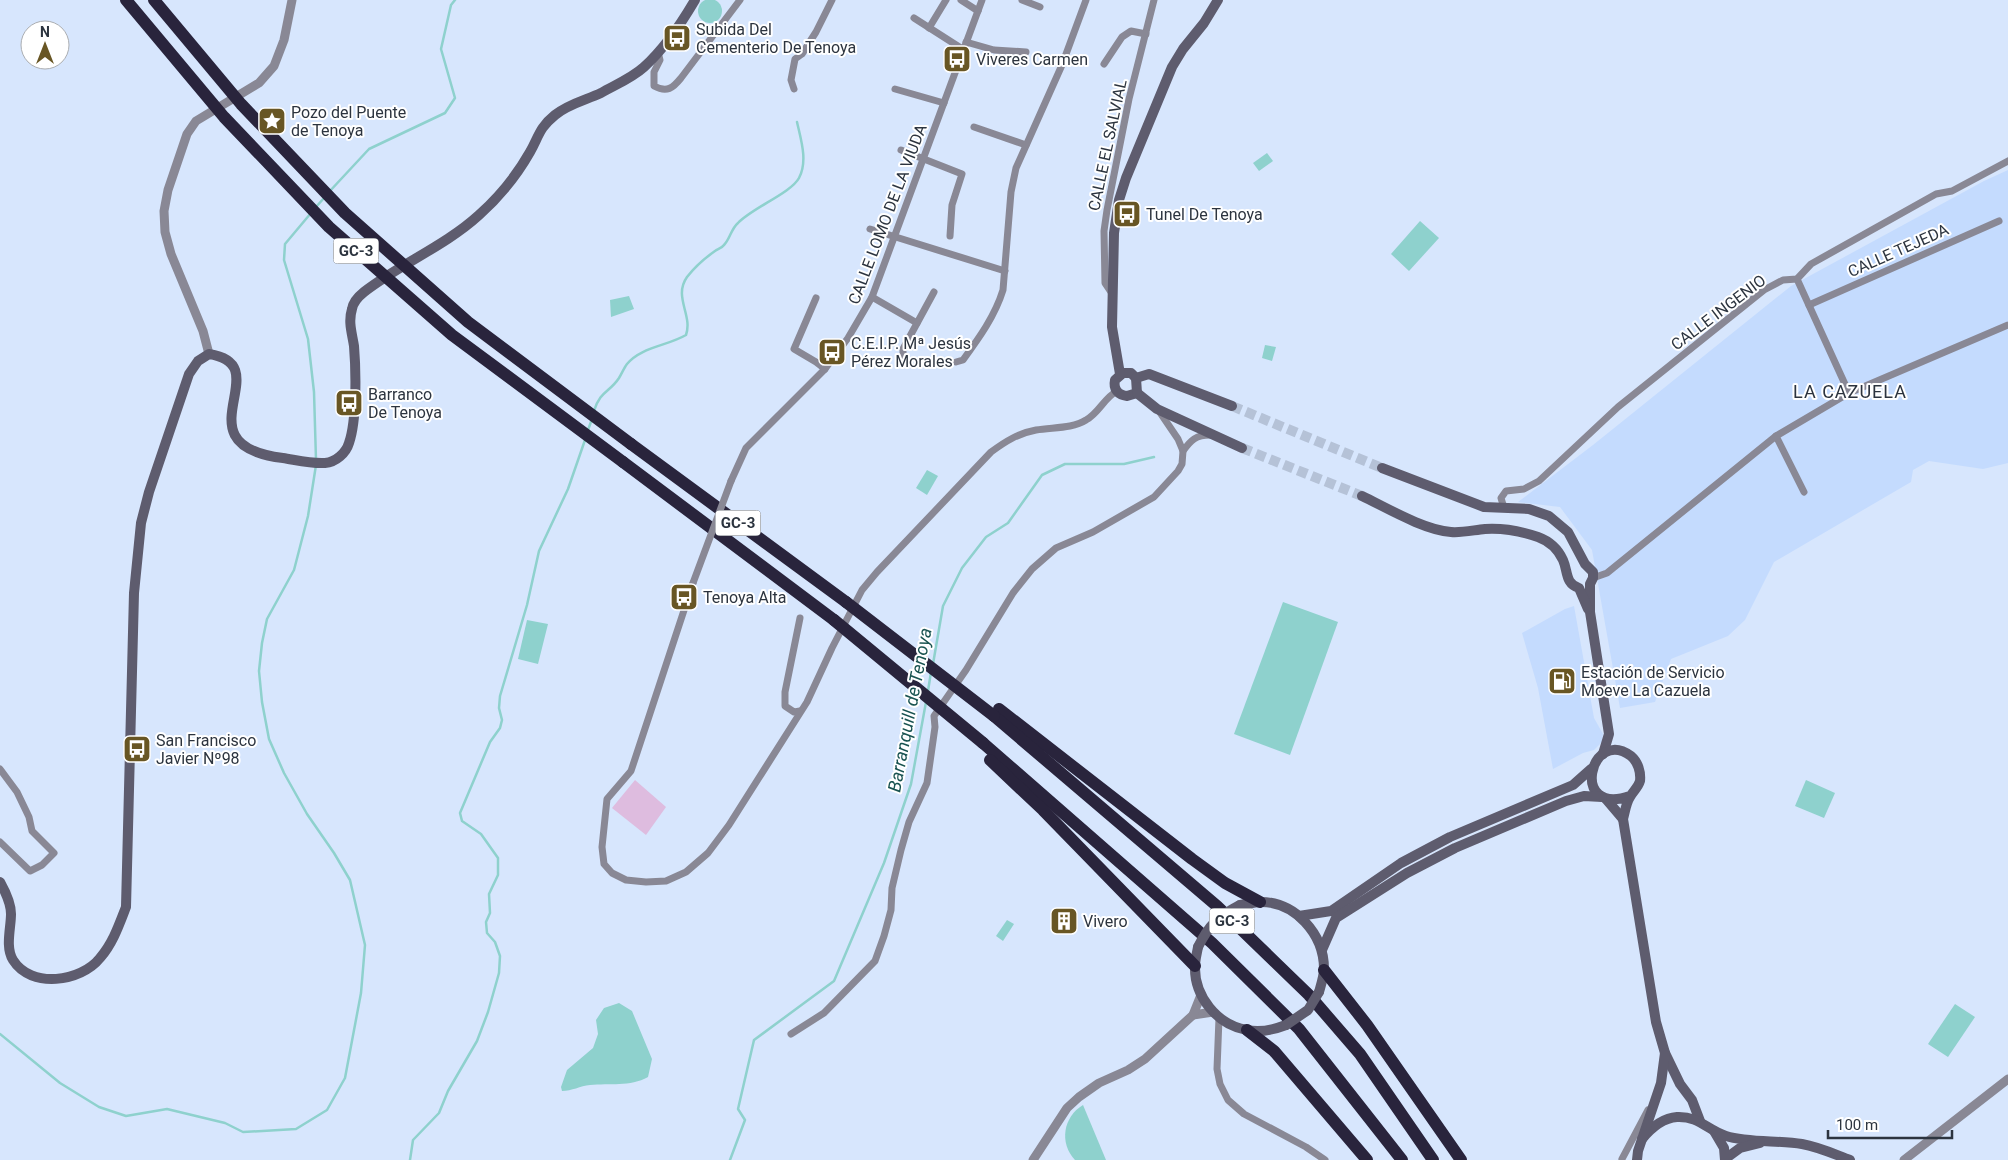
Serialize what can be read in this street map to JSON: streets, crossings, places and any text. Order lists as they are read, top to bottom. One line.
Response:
{"streets":{"highway":["GC-3"],"street":["CALLE EL SALVIAL","CALLE LOMO DE LA VIUDA","CALLE TEJEDA","CALLE INGENIO"]},"districts":["LA CAZUELA"],"water":["Barranquill de Tenoya"],"places":{"bus stop":["Subida Del Cementerio De Tenoya","Viveres Carmen","Tunel De Tenoya","C.E.I.P. Mª Jesús Pérez Morales","Barranco De Tenoya","Tenoya Alta","San Francisco Javier Nº98"],"place":["Pozo del Puente de Tenoya"],"fuel station":["Estación de Servicio Moeve La Cazuela"],"building":["Vivero"]},"scale_bar":"100 m","north":"top"}
